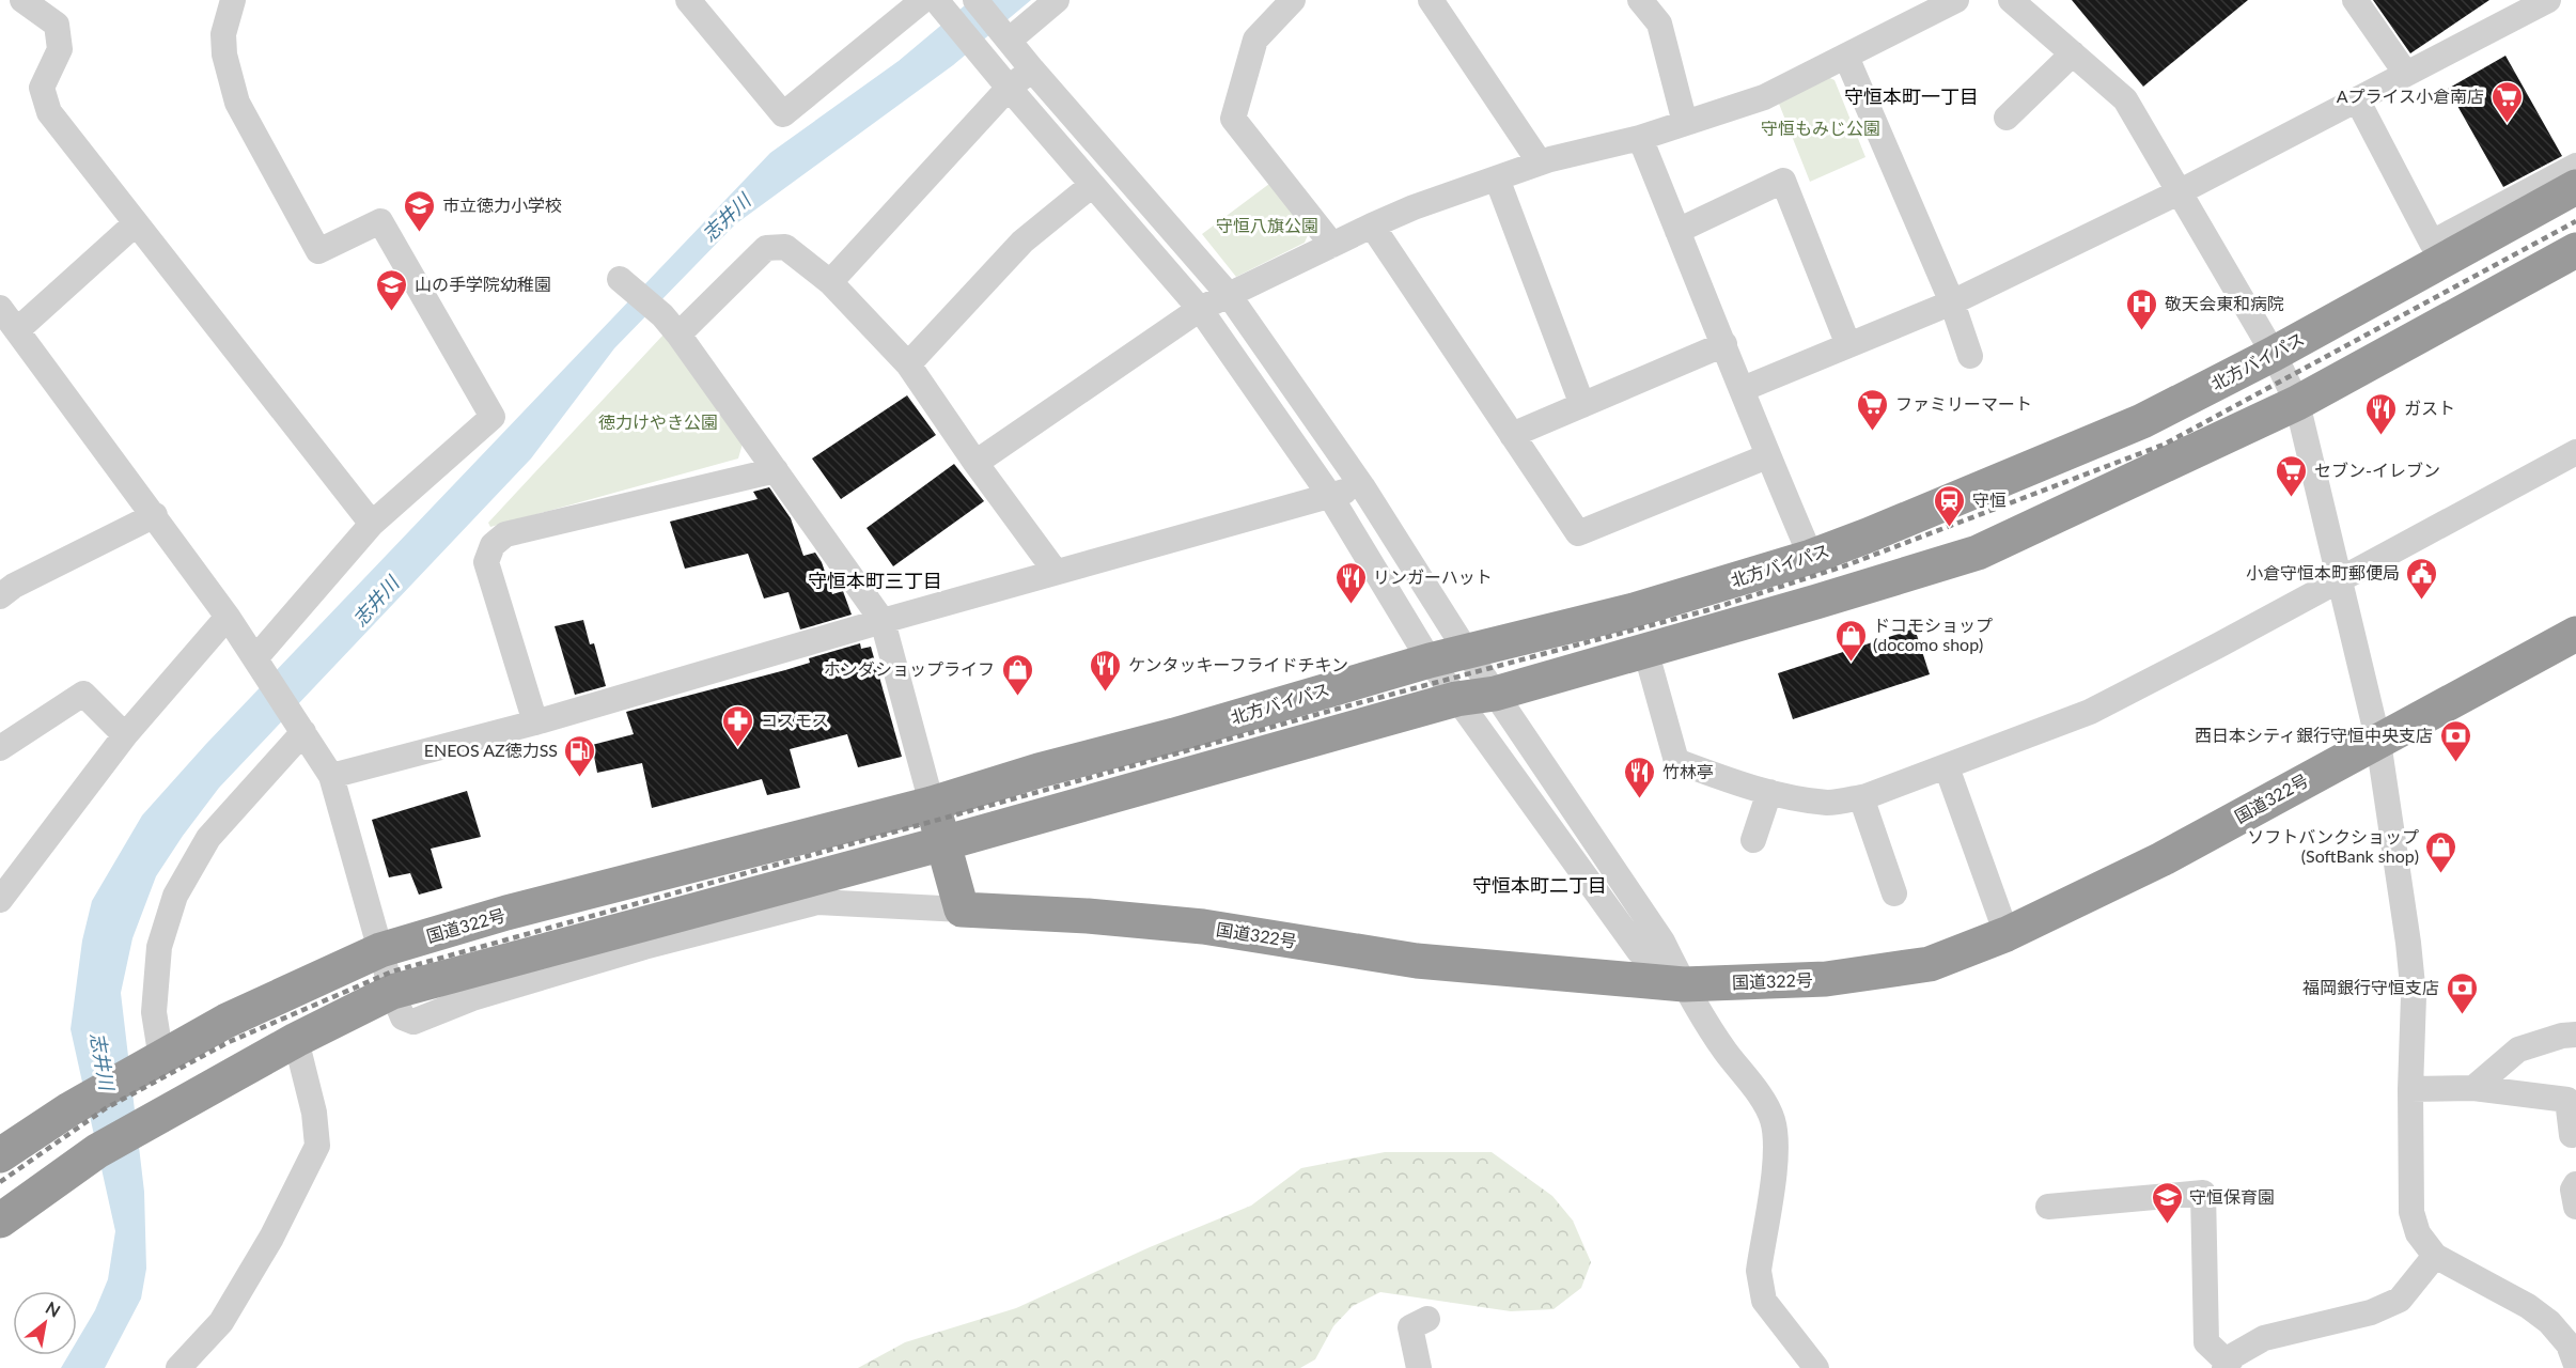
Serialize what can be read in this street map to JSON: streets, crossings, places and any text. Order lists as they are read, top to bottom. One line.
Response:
{"streets":{"highway":["北方バイパス","国道322号"]},"crossings":[["北方バイパス","国道322号"]],"districts":["守恒本町一丁目","守恒本町三丁目","守恒本町二丁目"],"water":["志井川"],"parks":["守恒もみじ公園","守恒八旗公園","徳力けやき公園"],"places":{"supermarket":["Aプライス小倉南店","ファミリーマート","セブン-イレブン"],"school or university":["市立徳力小学校","山の手学院幼稚園","守恒保育園"],"hospital":["敬天会東和病院"],"restaurant":["ガスト","リンガーハット","ケンタッキーフライドチキン","竹林亭"],"station":["守恒"],"public building":["小倉守恒本町郵便局"],"shop":["ドコモショップ (docomo shop)","ホンダショップライフ","ソフトバンクショップ (SoftBank shop)"],"pharmacy":["コスモス"],"bank":["西日本シティ銀行守恒中央支店","福岡銀行守恒支店"],"fuel station":["ENEOS AZ徳力SS"]},"north":"top right"}
